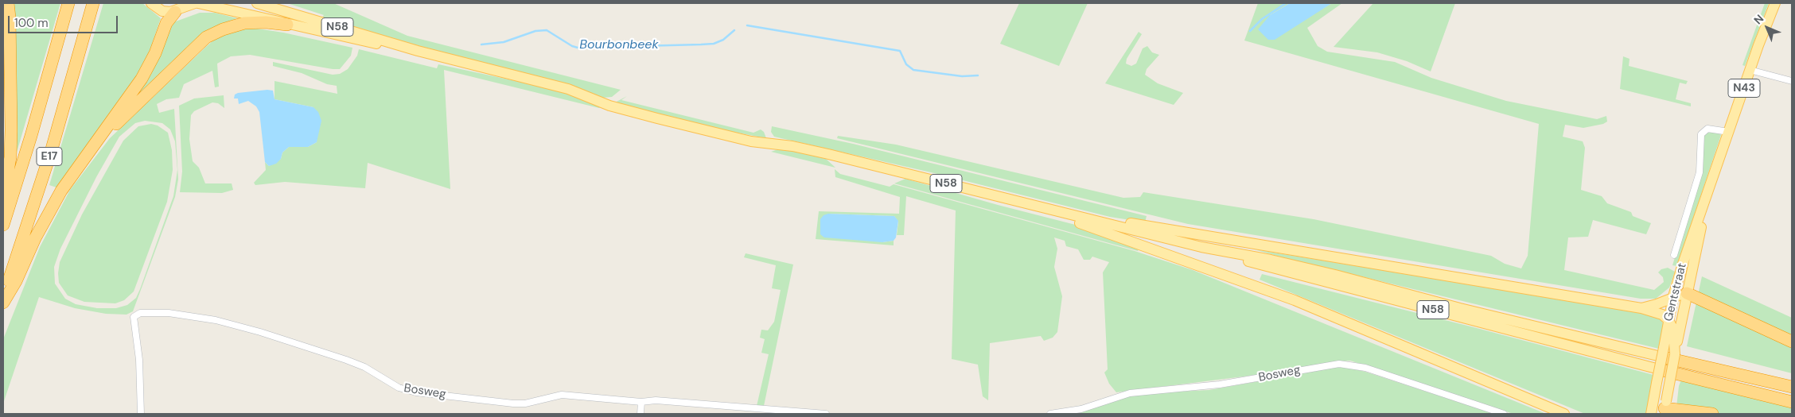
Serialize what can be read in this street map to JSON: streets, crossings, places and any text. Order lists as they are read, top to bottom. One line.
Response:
{"streets":{"highway":["N58","E17"],"main road":["N43","Gentstraat"],"street":["Bosweg"]},"crossings":[["N58","N43"],["N58","Gentstraat"],["N43","Gentstraat"]],"water":["Bourbonbeek"],"scale_bar":"100 m","north":"top left"}
